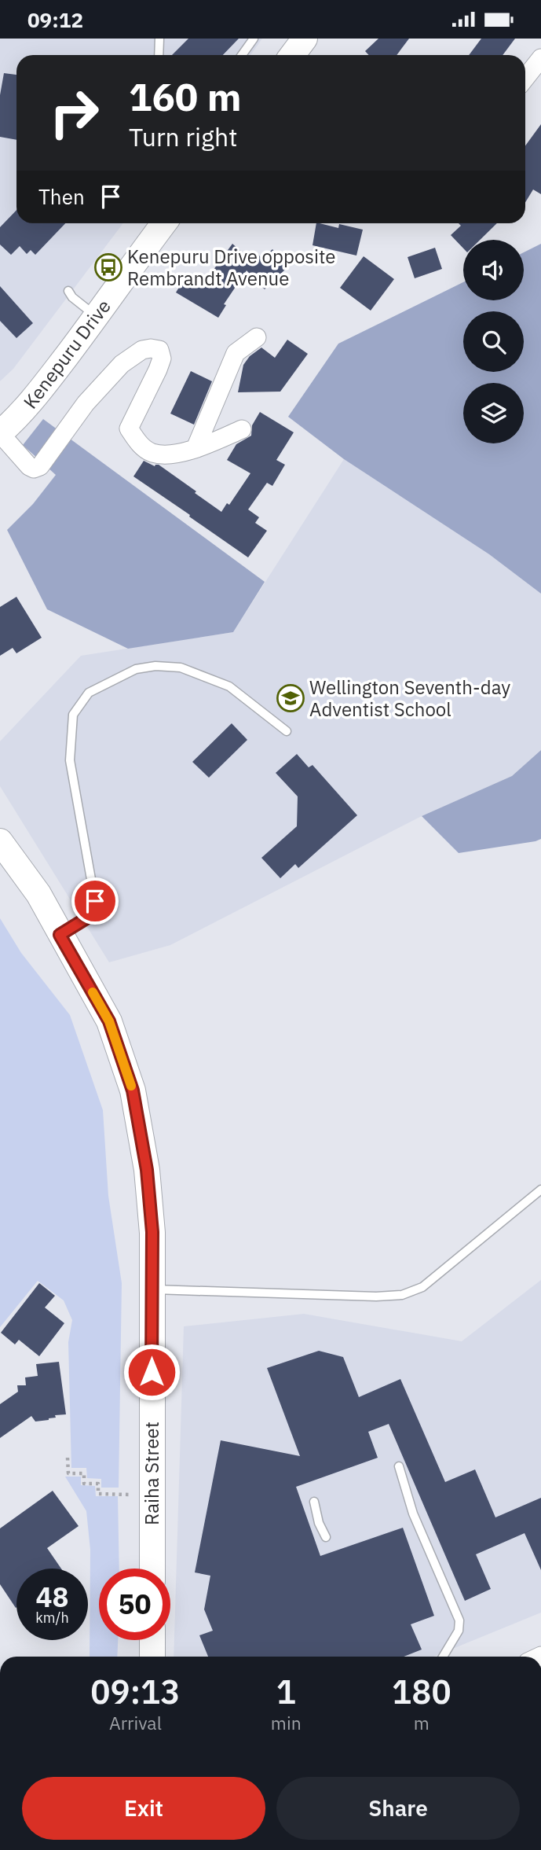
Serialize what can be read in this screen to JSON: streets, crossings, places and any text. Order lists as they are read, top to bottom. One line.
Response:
{"streets":{"main road":["Kenepuru Drive","Raiha Street"]},"places":{"bus stop":["Kenepuru Drive opposite Rembrandt Avenue"],"school or university":["Wellington Seventh-day Adventist School"]},"page":{"status":"09:12","turn":["160 m","Turn right"],"then":"Then","speed":"48 km/h","limit":"50","eta":["09:13","Arrival","1","min","180","m"],"buttons":["Exit","Share"]}}
